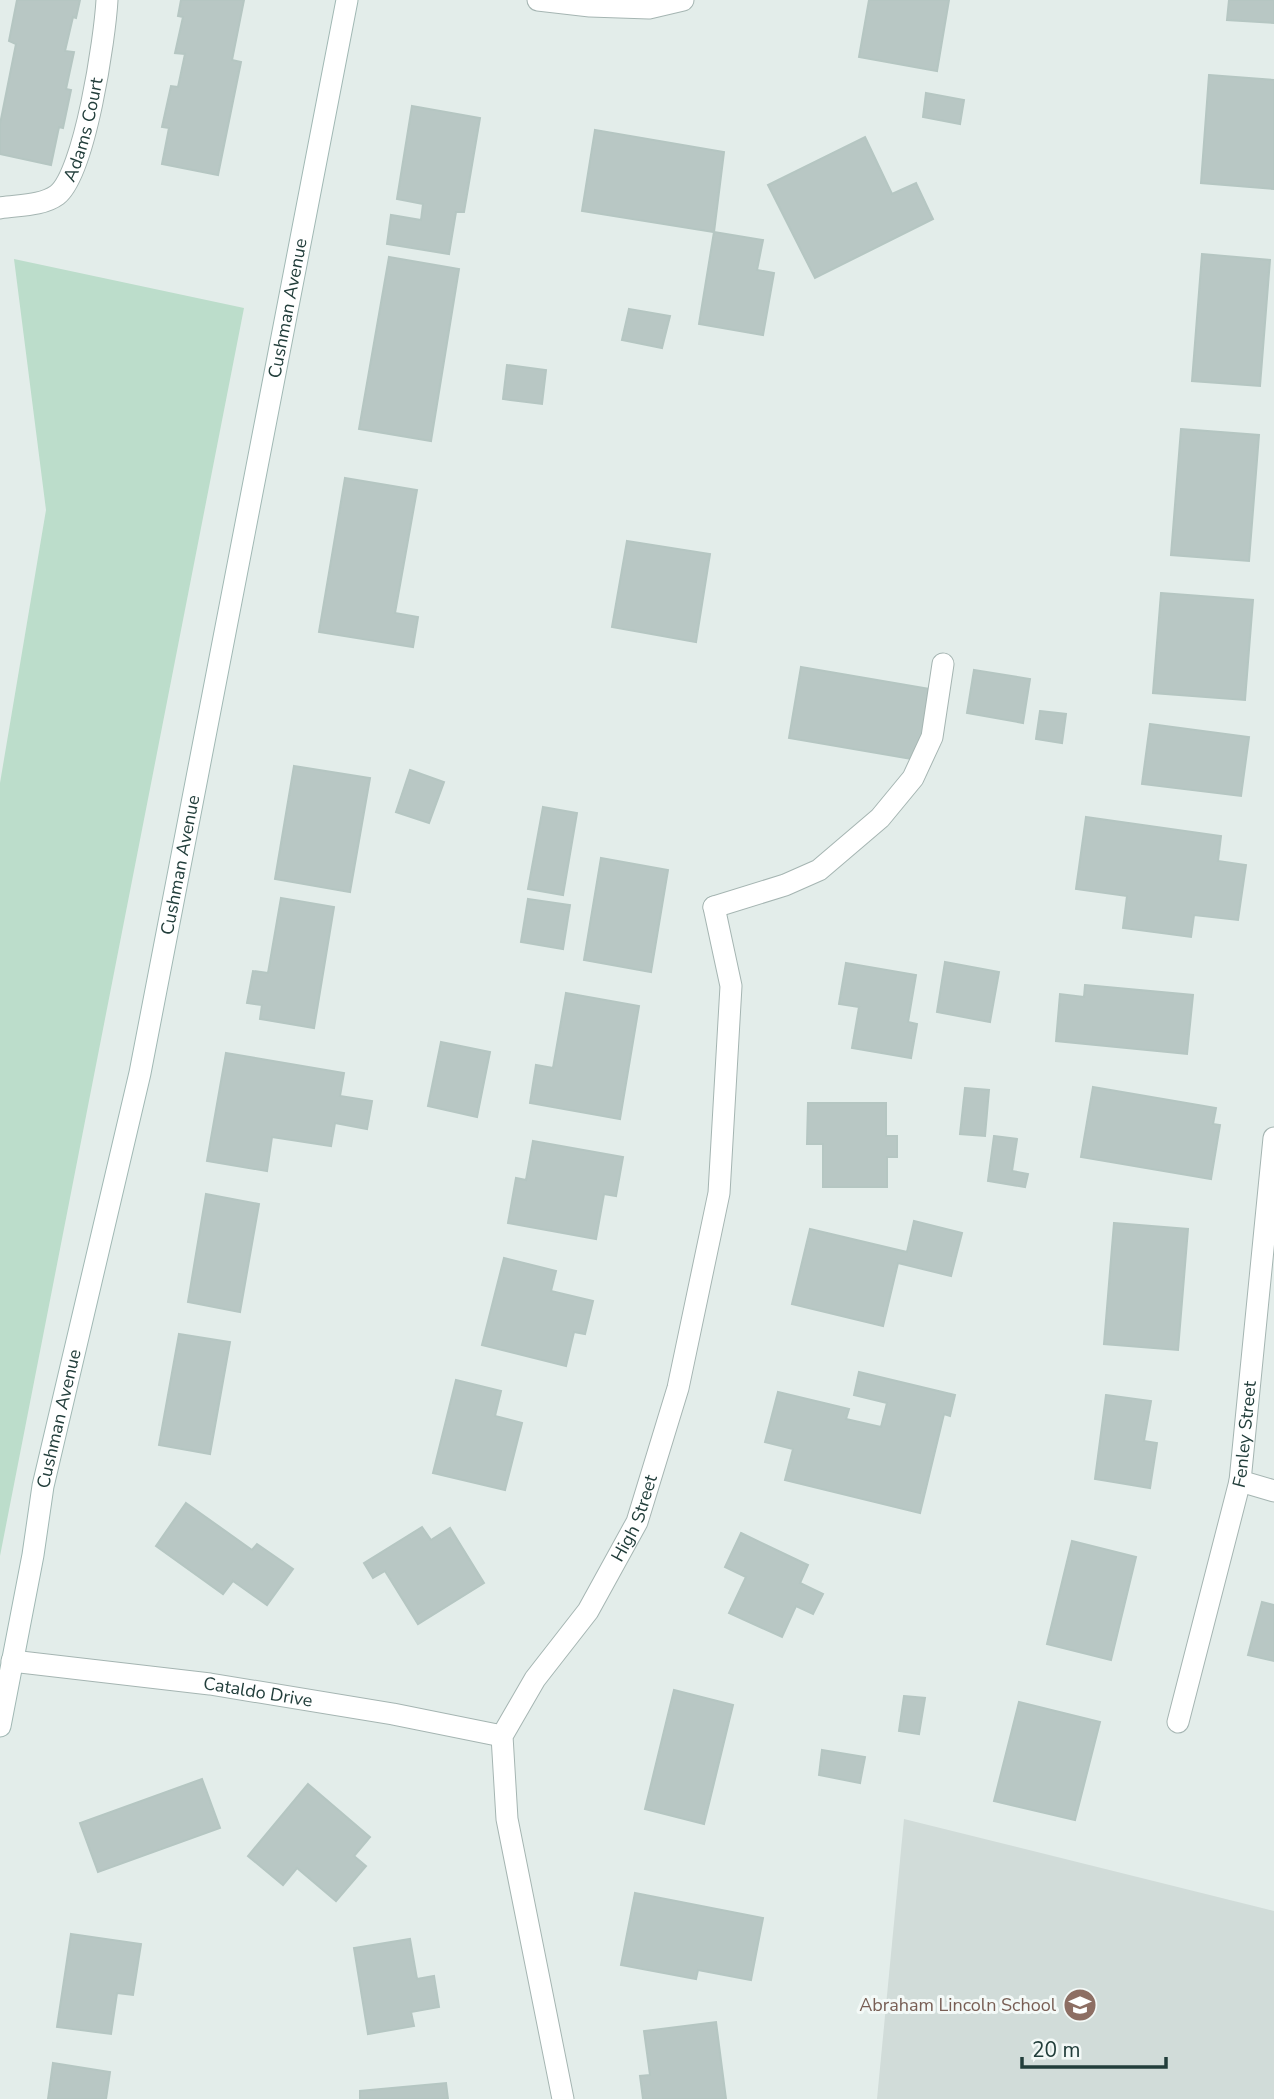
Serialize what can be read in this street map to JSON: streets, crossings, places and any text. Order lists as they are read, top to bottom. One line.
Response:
{"streets":{"street":["Adams Court","Cushman Avenue","Fenley Street","High Street","Cataldo Drive"]},"crossings":[["Cushman Avenue","Cataldo Drive"],["High Street","Cataldo Drive"]],"places":{"school or university":["Abraham Lincoln School"]},"scale_bar":"20 m"}
